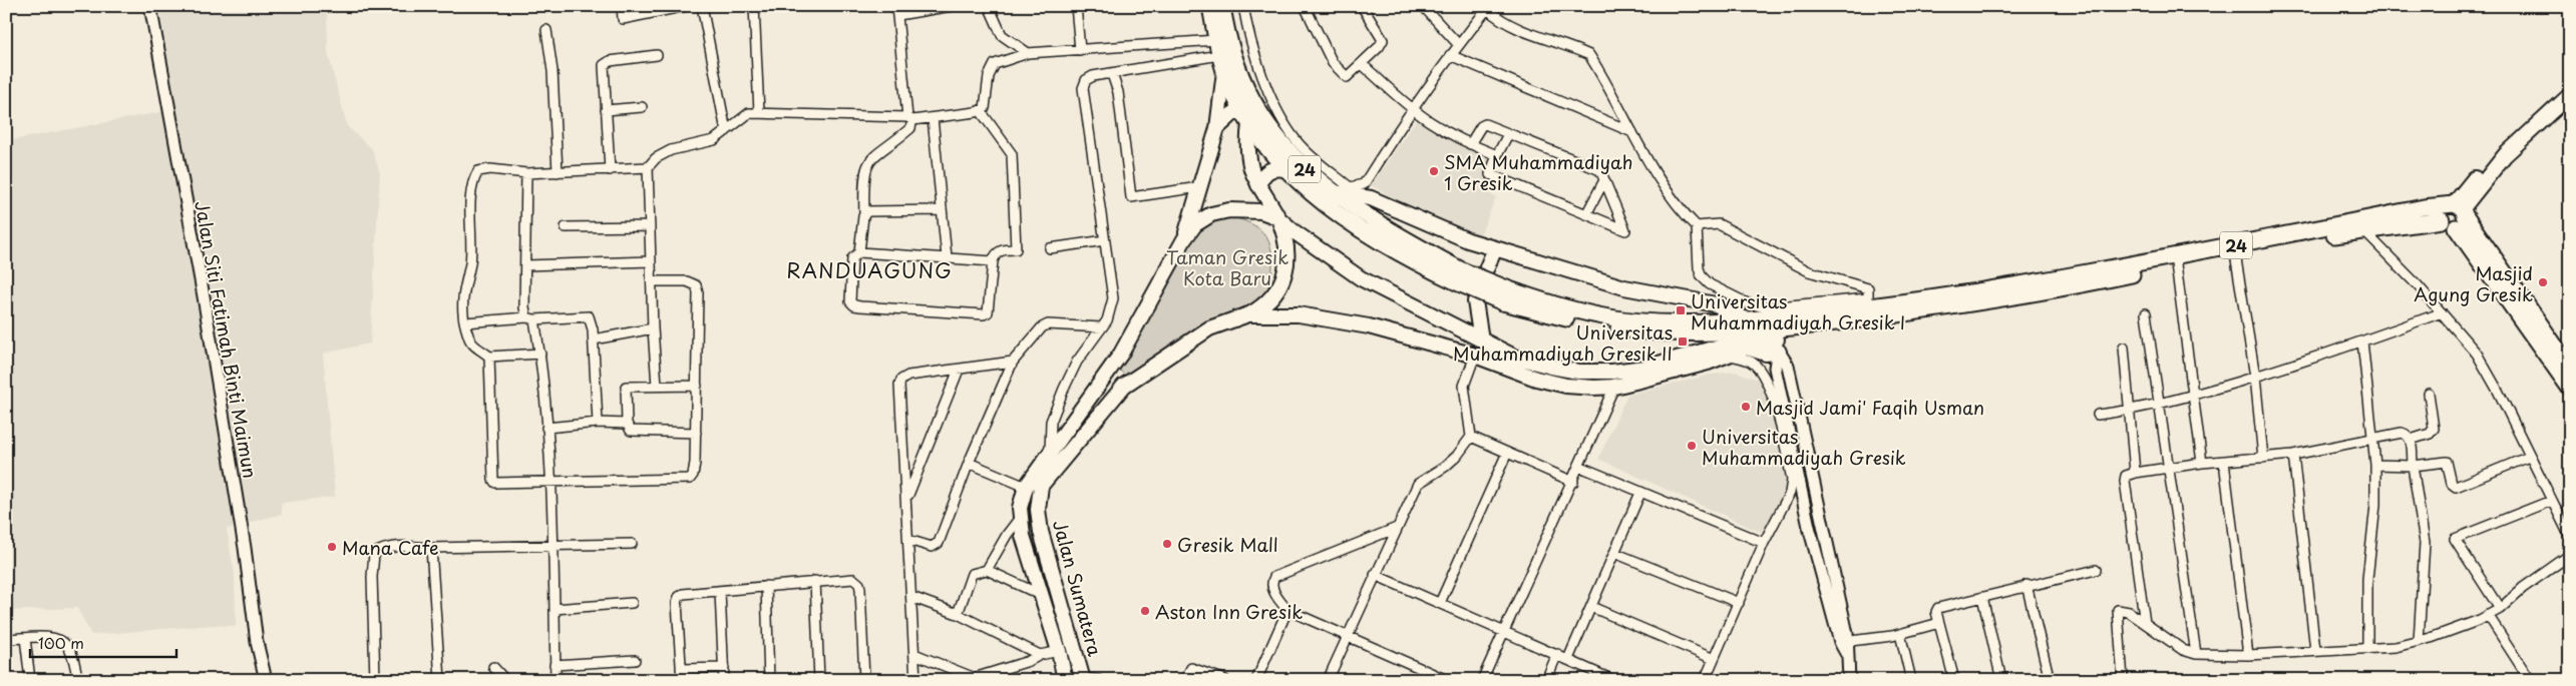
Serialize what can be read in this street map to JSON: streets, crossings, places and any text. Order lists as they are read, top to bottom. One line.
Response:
{"streets":{"highway":["24"],"main road":["Jalan Sumatera"],"street":["Jalan Siti Fatimah Binti Maimun"]},"crossings":[["24","Jalan Sumatera"]],"districts":["RANDUAGUNG"],"parks":["Taman Gresik Kota Baru"],"places":{"other":["SMA Muhammadiyah 1 Gresik","Masjid Agung Gresik","Masjid Jami' Faqih Usman","Universitas Muhammadiyah Gresik","Gresik Mall","Mana Cafe","Aston Inn Gresik"],"transit":["Universitas Muhammadiyah Gresik I","Universitas Muhammadiyah Gresik II"]},"scale_bar":"100 m"}
